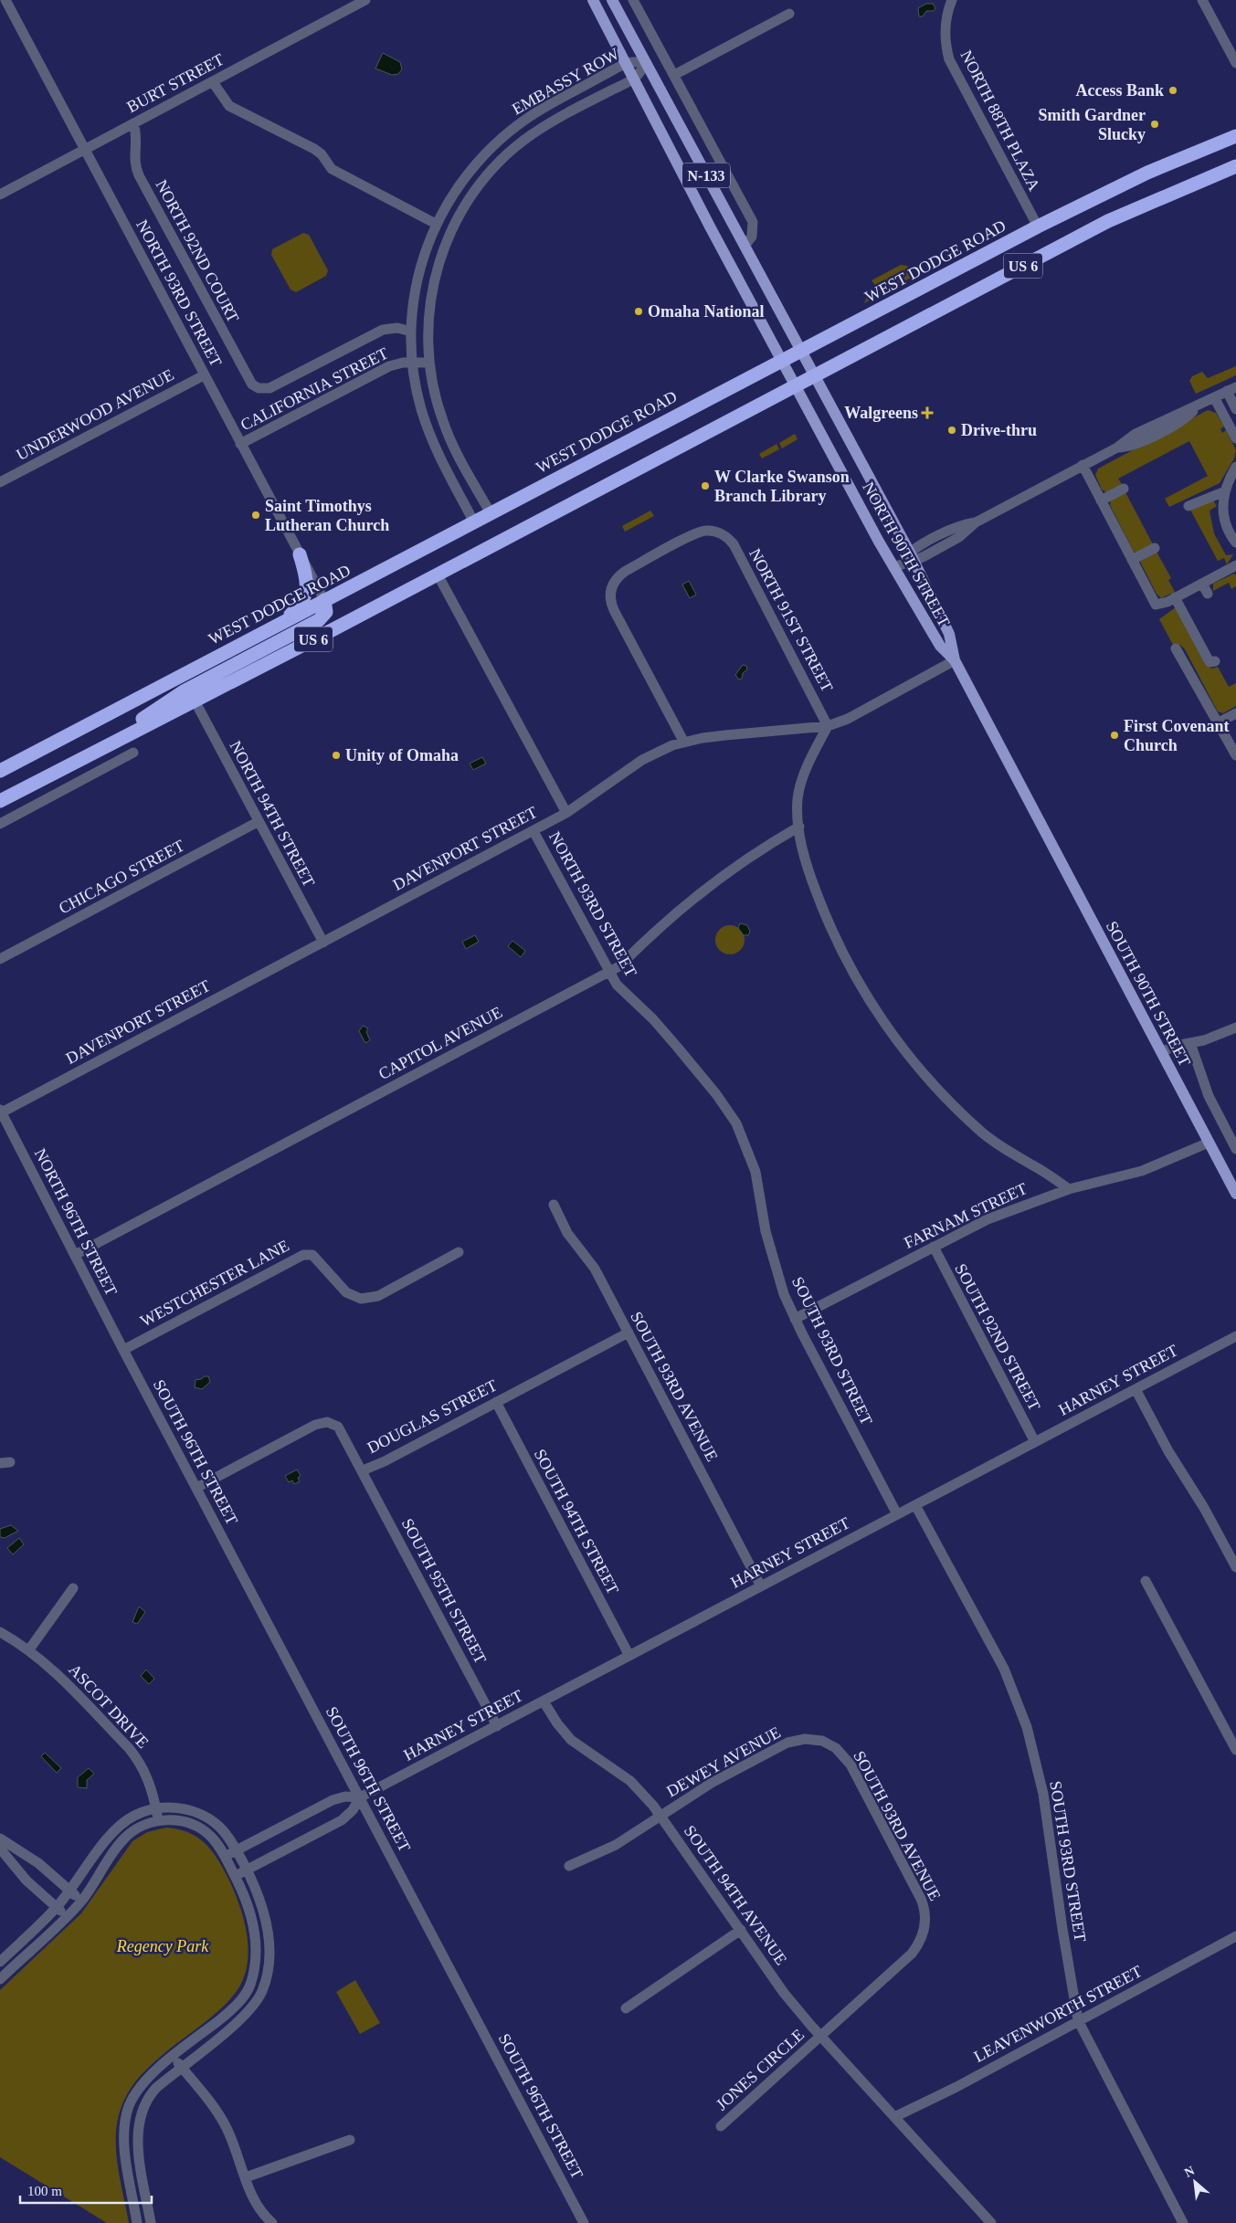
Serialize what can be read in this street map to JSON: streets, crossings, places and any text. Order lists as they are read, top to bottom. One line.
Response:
{"streets":{"highway":["WEST DODGE ROAD","US 6"],"main road":["N-133","NORTH 90TH STREET","SOUTH 90TH STREET"],"street":["EMBASSY ROW","BURT STREET","NORTH 88TH PLAZA","NORTH 92ND COURT","NORTH 93RD STREET","CALIFORNIA STREET","UNDERWOOD AVENUE","NORTH 91ST STREET","NORTH 94TH STREET","DAVENPORT STREET","CHICAGO STREET","CAPITOL AVENUE","FARNAM STREET","NORTH 96TH STREET","WESTCHESTER LANE","SOUTH 92ND STREET","SOUTH 93RD STREET","HARNEY STREET","SOUTH 93RD AVENUE","DOUGLAS STREET","SOUTH 96TH STREET","SOUTH 94TH STREET","SOUTH 95TH STREET","ASCOT DRIVE","DEWEY AVENUE","SOUTH 94TH AVENUE","LEAVENWORTH STREET","JONES CIRCLE"]},"crossings":[["EMBASSY ROW","NORTH 92ND COURT"],["EMBASSY ROW","WEST DODGE ROAD"],["EMBASSY ROW","CALIFORNIA STREET"],["EMBASSY ROW","NORTH 90TH STREET"],["BURT STREET","NORTH 92ND COURT"],["BURT STREET","NORTH 93RD STREET"],["NORTH 88TH PLAZA","WEST DODGE ROAD"],["WEST DODGE ROAD","NORTH 93RD STREET"],["WEST DODGE ROAD","NORTH 90TH STREET"],["US 6","NORTH 93RD STREET"],["US 6","NORTH 90TH STREET"],["US 6","NORTH 94TH STREET"],["NORTH 93RD STREET","CALIFORNIA STREET"],["NORTH 93RD STREET","UNDERWOOD AVENUE"],["NORTH 93RD STREET","DAVENPORT STREET"],["NORTH 93RD STREET","CAPITOL AVENUE"],["NORTH 93RD STREET","SOUTH 93RD STREET"],["NORTH 90TH STREET","DAVENPORT STREET"],["NORTH 90TH STREET","SOUTH 90TH STREET"],["NORTH 91ST STREET","DAVENPORT STREET"],["NORTH 94TH STREET","DAVENPORT STREET"],["NORTH 94TH STREET","CHICAGO STREET"],["DAVENPORT STREET","NORTH 96TH STREET"],["SOUTH 90TH STREET","FARNAM STREET"],["CAPITOL AVENUE","NORTH 96TH STREET"],["FARNAM STREET","SOUTH 92ND STREET"],["FARNAM STREET","SOUTH 93RD STREET"],["NORTH 96TH STREET","WESTCHESTER LANE"],["NORTH 96TH STREET","SOUTH 96TH STREET"],["WESTCHESTER LANE","SOUTH 96TH STREET"],["SOUTH 92ND STREET","HARNEY STREET"],["SOUTH 93RD STREET","HARNEY STREET"],["SOUTH 93RD STREET","LEAVENWORTH STREET"],["HARNEY STREET","SOUTH 93RD AVENUE"],["HARNEY STREET","SOUTH 96TH STREET"],["HARNEY STREET","SOUTH 94TH STREET"],["HARNEY STREET","SOUTH 95TH STREET"],["HARNEY STREET","SOUTH 94TH AVENUE"],["SOUTH 93RD AVENUE","DOUGLAS STREET"],["SOUTH 93RD AVENUE","DEWEY AVENUE"],["SOUTH 93RD AVENUE","JONES CIRCLE"],["DOUGLAS STREET","SOUTH 96TH STREET"],["DOUGLAS STREET","SOUTH 94TH STREET"],["DOUGLAS STREET","SOUTH 95TH STREET"],["DEWEY AVENUE","SOUTH 94TH AVENUE"],["SOUTH 94TH AVENUE","LEAVENWORTH STREET"],["SOUTH 94TH AVENUE","JONES CIRCLE"]],"parks":["Regency Park"],"places":{"other":["Access Bank","Smith Gardner Slucky","Omaha National","Drive-thru","W Clarke Swanson Branch Library","Saint Timothys Lutheran Church","First Covenant Church","Unity of Omaha"],"health":["Walgreens"]},"scale_bar":"100 m","north":"top left"}
